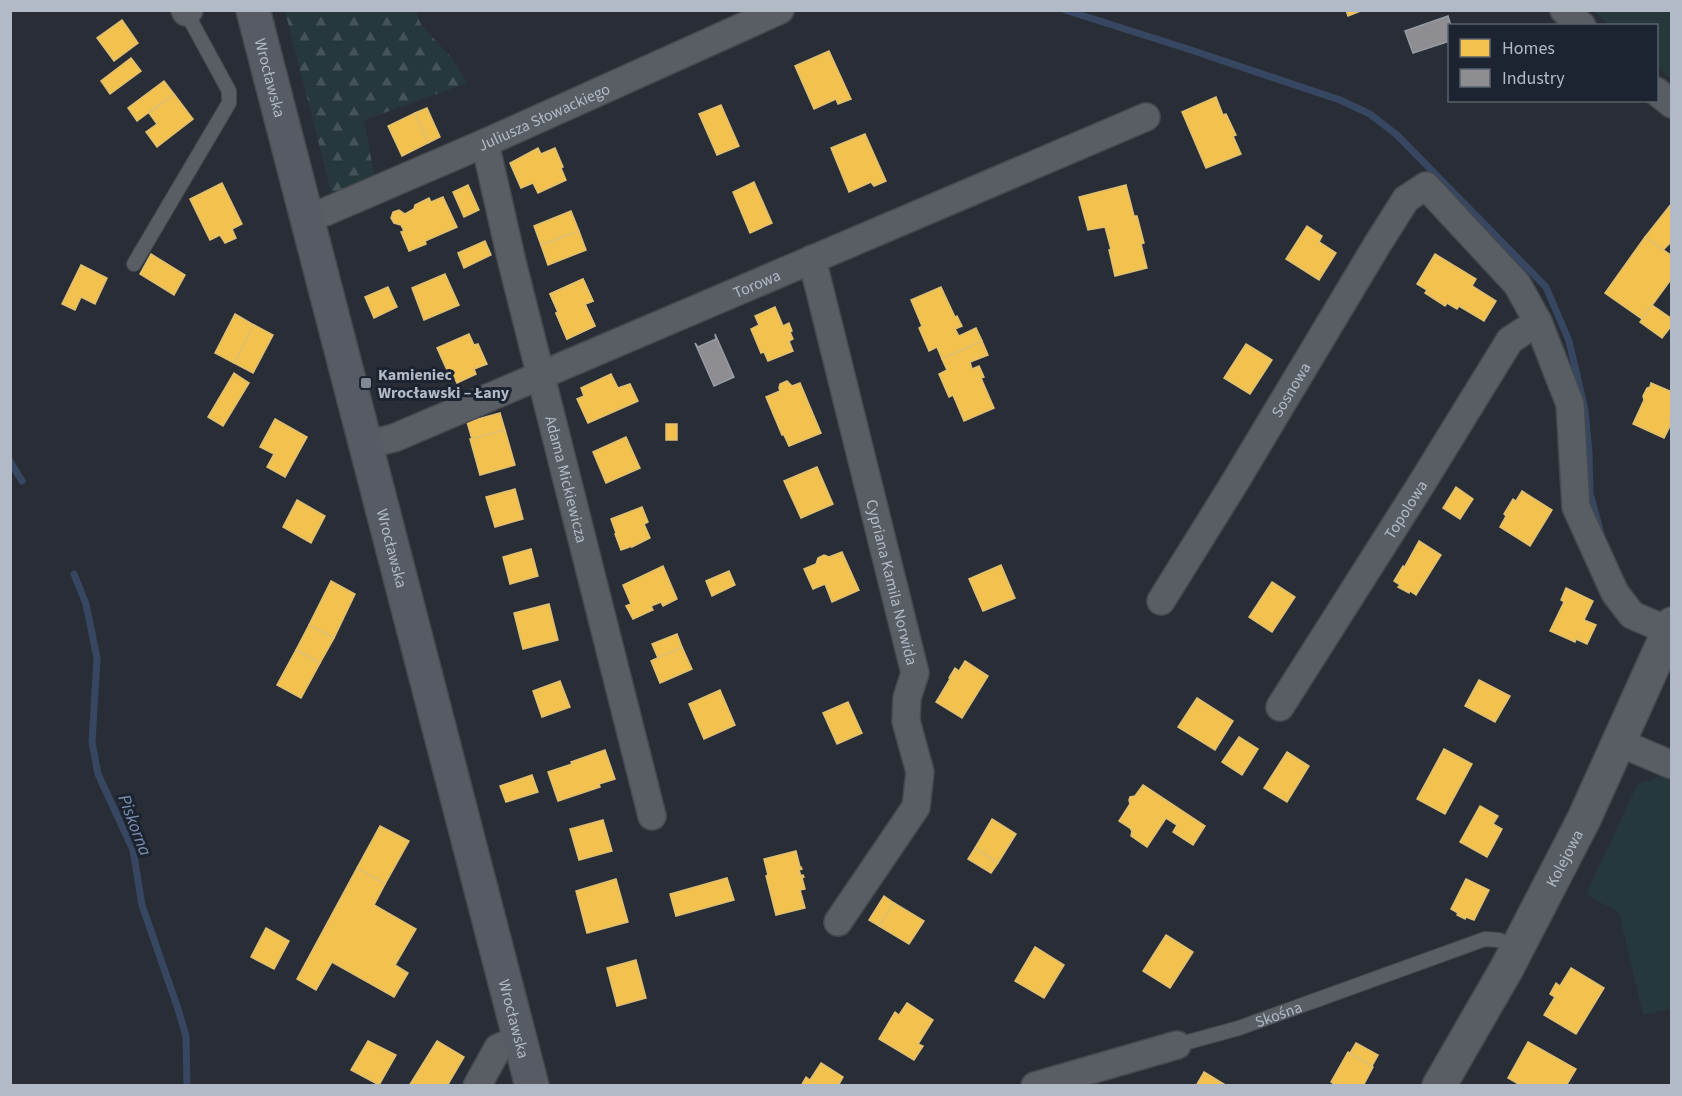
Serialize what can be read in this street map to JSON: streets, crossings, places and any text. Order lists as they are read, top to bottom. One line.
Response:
{"streets":{"main road":["Wrocławska"],"street":["Juliusza Słowackiego","Torowa","Sosnowa","Adama Mickiewicza","Topolowa","Cypriana Kamila Norwida","Kolejowa","Skośna"]},"crossings":[["Wrocławska","Juliusza Słowackiego"],["Wrocławska","Torowa"],["Juliusza Słowackiego","Adama Mickiewicza"],["Torowa","Adama Mickiewicza"],["Torowa","Cypriana Kamila Norwida"],["Sosnowa","Topolowa"],["Kolejowa","Skośna"]],"water":["Piskorna"],"places":{"transit":["Kamieniec Wrocławski – Łany"]},"legend":["Homes","Industry"]}
